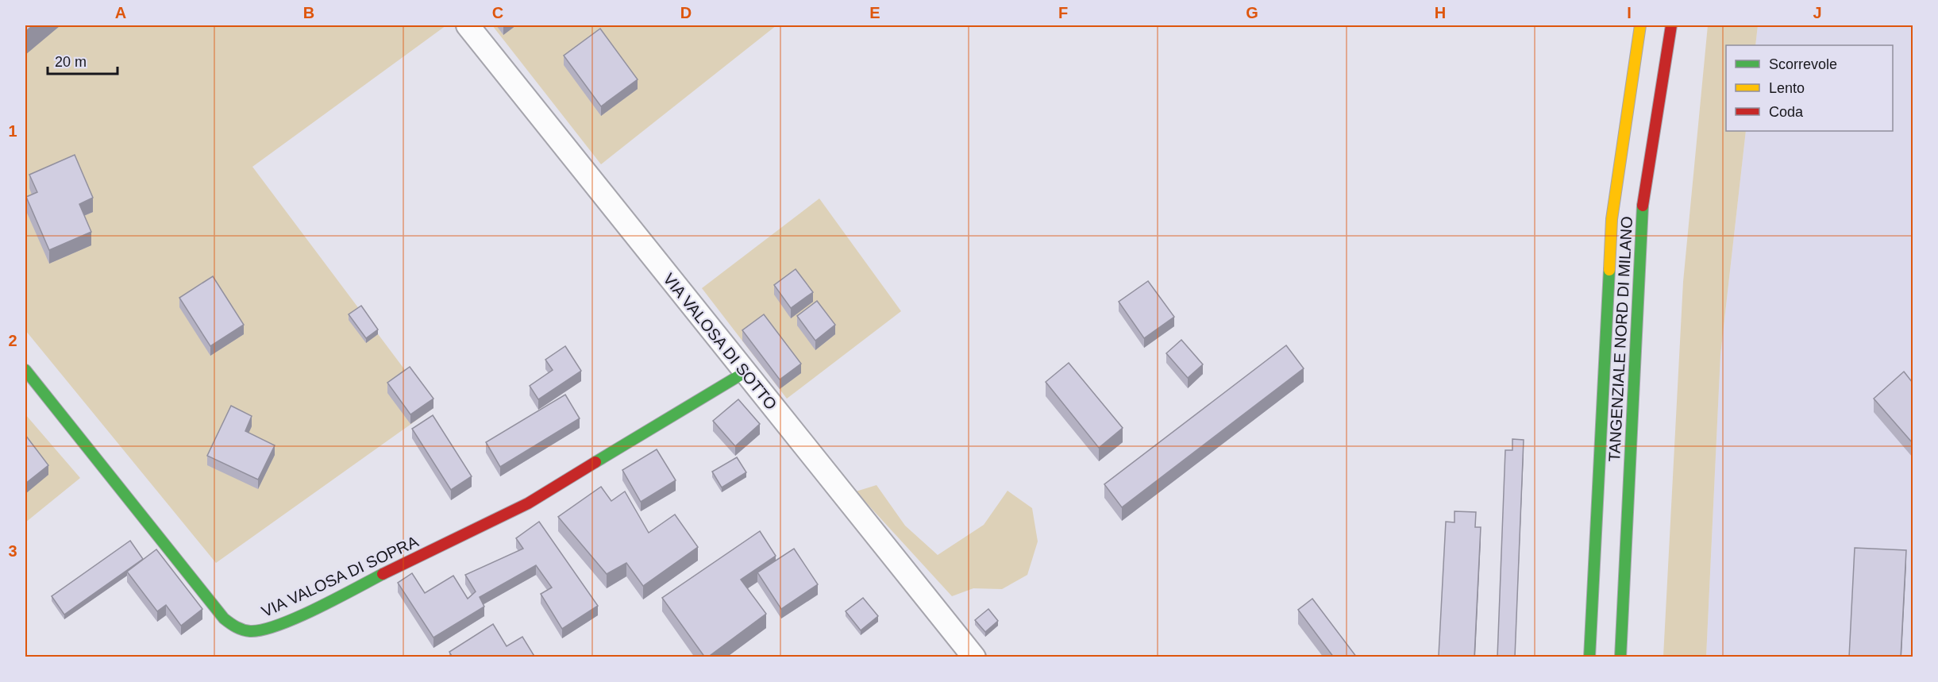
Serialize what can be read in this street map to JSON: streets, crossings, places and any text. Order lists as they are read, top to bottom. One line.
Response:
{"streets":{"main road":["TANGENZIALE NORD DI MILANO","VIA VALOSA DI SOPRA"],"street":["VIA VALOSA DI SOTTO"]},"crossings":[["VIA VALOSA DI SOTTO","VIA VALOSA DI SOPRA"]],"legend":["Scorrevole","Lento","Coda"],"scale_bar":"20 m","grid":{"columns":["A","B","C","D","E","F","G","H","I","J"],"rows":["1","2","3"]}}
